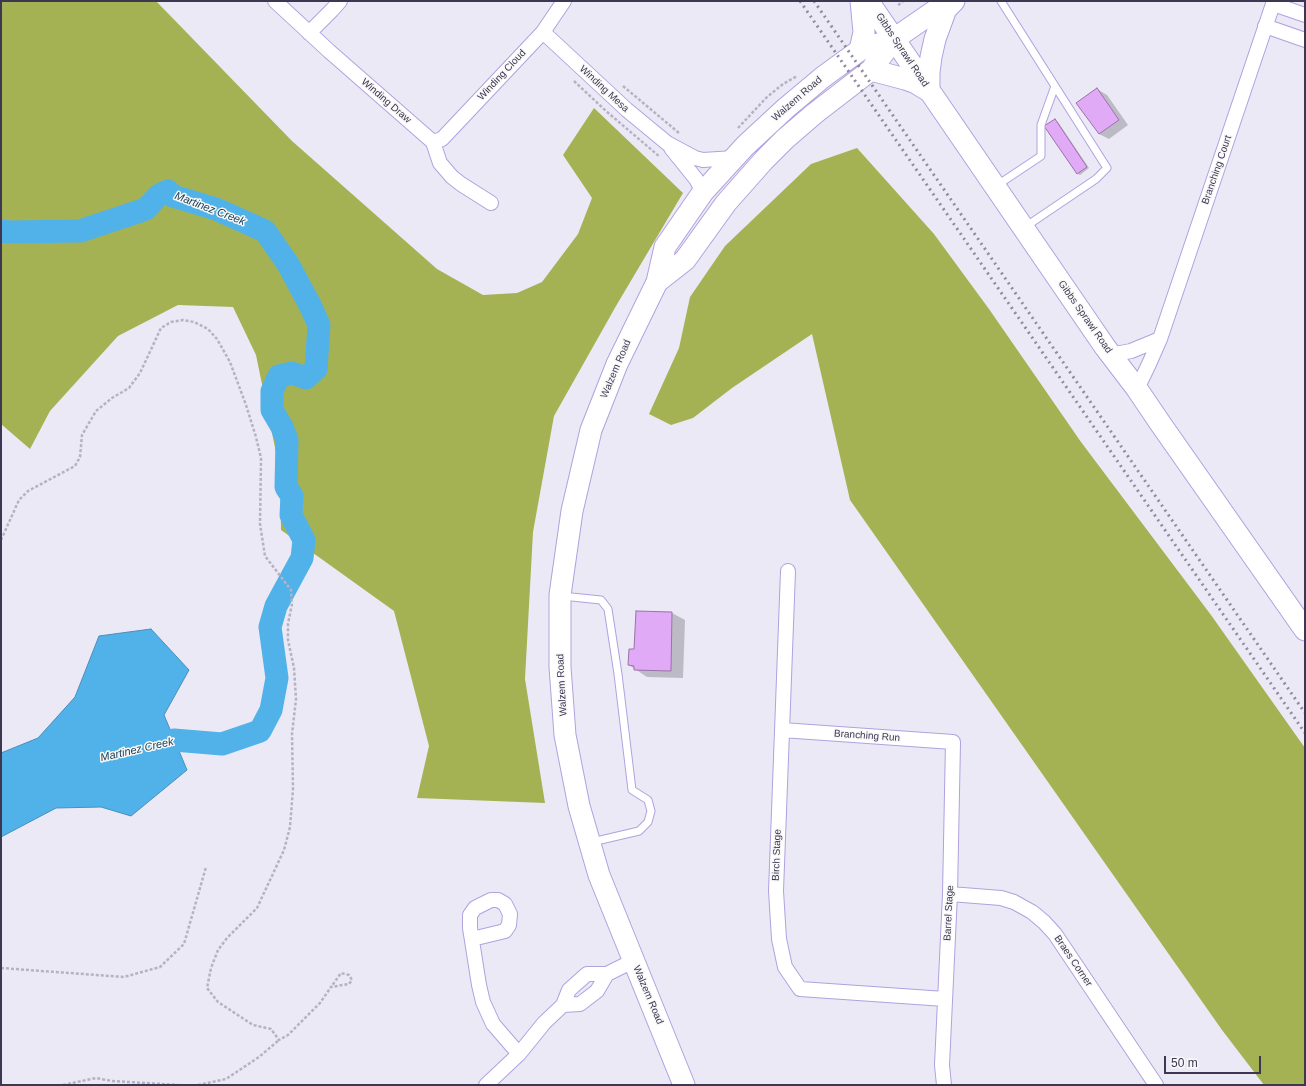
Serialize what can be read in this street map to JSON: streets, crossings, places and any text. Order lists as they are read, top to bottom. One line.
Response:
{"streets":{"main road":["Gibbs Sprawl Road","Walzem Road"],"street":["Winding Cloud","Winding Mesa","Winding Draw","Branching Court","Branching Run","Birch Stage","Barrel Stage","Braes Corner"]},"crossings":[["Gibbs Sprawl Road","Walzem Road"],["Gibbs Sprawl Road","Branching Court"],["Winding Cloud","Winding Mesa"],["Winding Cloud","Winding Draw"],["Winding Mesa","Walzem Road"],["Branching Run","Birch Stage"],["Branching Run","Barrel Stage"],["Birch Stage","Barrel Stage"],["Barrel Stage","Braes Corner"]],"water":["Martinez Creek"],"scale_bar":"50 m"}
